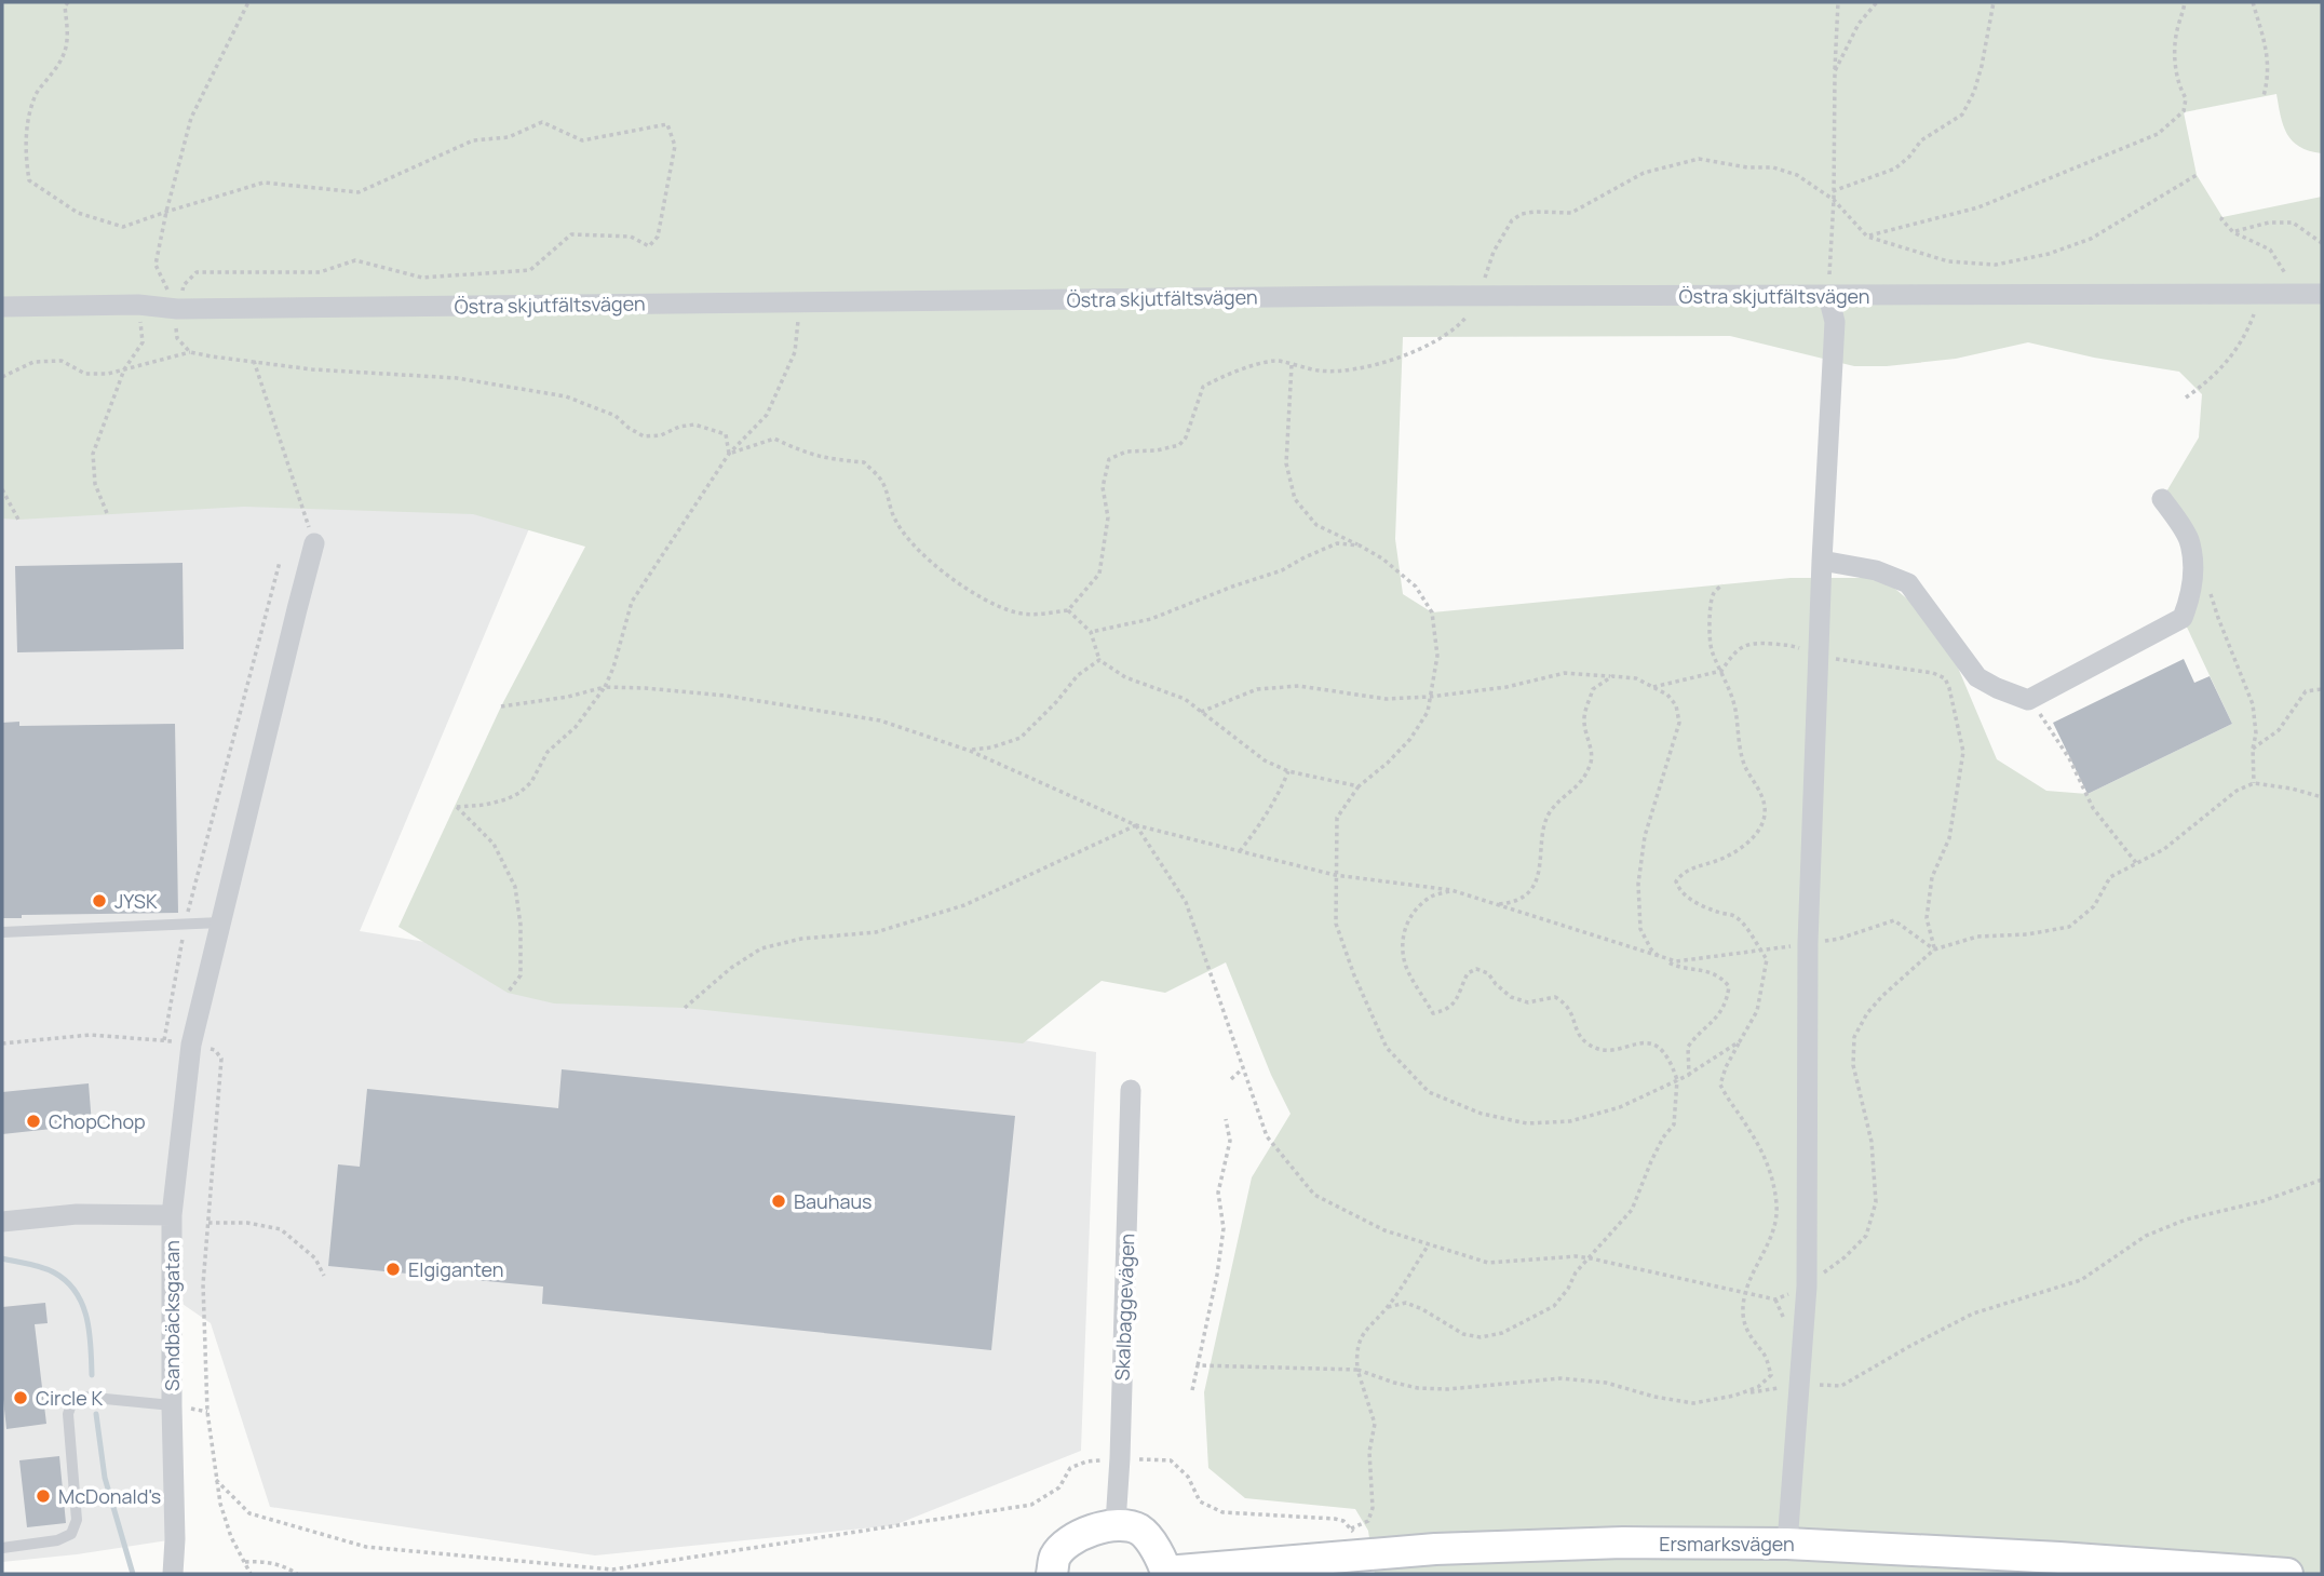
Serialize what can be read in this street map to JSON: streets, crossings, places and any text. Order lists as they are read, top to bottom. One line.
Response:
{"streets":{"main road":["Ersmarksvägen"],"street":["Östra skjutfältsvägen","Skalbaggevägen","Sandbäcksgatan"]},"places":["JYSK","ChopChop","Bauhaus","Elgiganten","Circle K","McDonald's"]}
